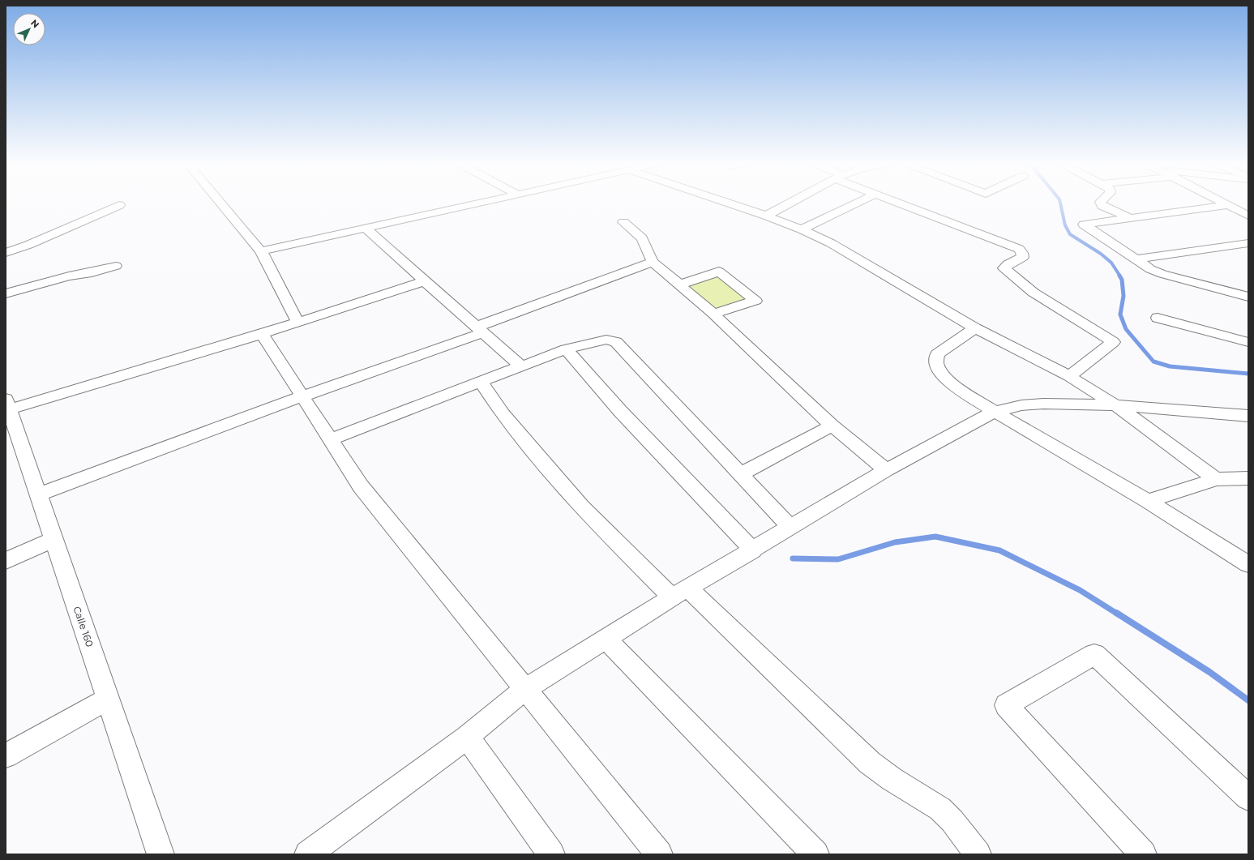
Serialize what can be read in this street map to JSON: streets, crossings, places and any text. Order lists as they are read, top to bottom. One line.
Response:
{"streets":{"street":["Calle 160"]},"north":"top right"}
